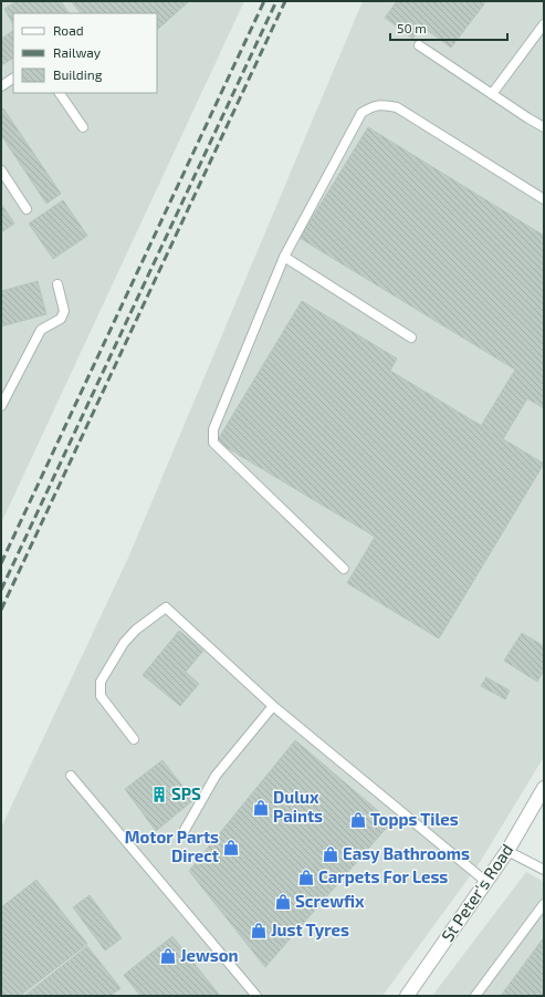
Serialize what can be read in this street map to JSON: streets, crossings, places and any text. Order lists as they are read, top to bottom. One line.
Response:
{"streets":{"street":["St Peter's Road"]},"places":{"building":["SPS"],"shop":["Dulux Paints","Topps Tiles","Motor Parts Direct","Easy Bathrooms","Carpets For Less","Screwfix","Just Tyres","Jewson"]},"legend":["Road","Railway","Building"],"scale_bar":"50 m"}
